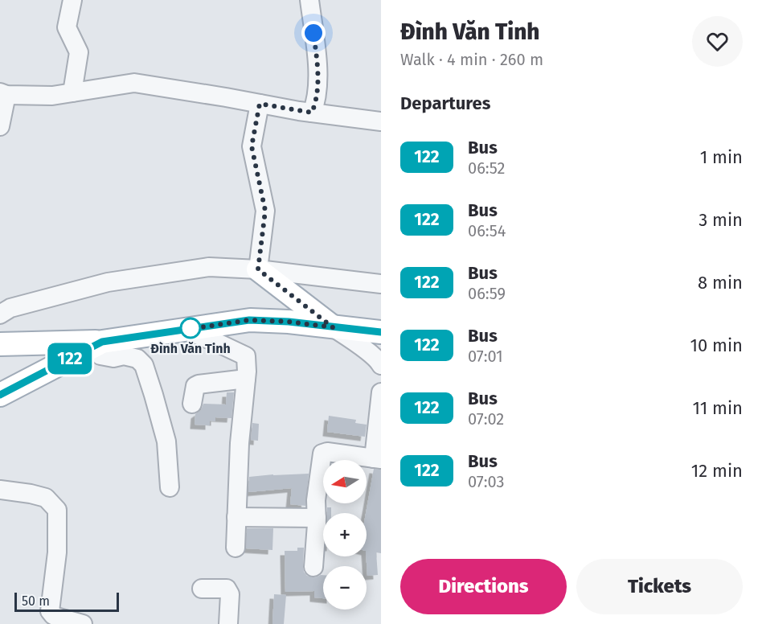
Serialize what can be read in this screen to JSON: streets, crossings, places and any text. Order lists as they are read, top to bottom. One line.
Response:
{"places":["Đình Văn Tinh"],"lines":["bus line 122"],"scale_bar":"50 m","north":"left","page":{"on_map":"122","heading":[["Đình Văn Tinh","Walk · 4 min · 260 m"],"Departures"],"list":[{"mark":"122","name":"Bus","note":"06:52","value":"1 min"},{"mark":"122","name":"Bus","note":"06:54","value":"3 min"},{"mark":"122","name":"Bus","note":"06:59","value":"8 min"},{"mark":"122","name":"Bus","note":"07:01","value":"10 min"},{"mark":"122","name":"Bus","note":"07:02","value":"11 min"},{"mark":"122","name":"Bus","note":"07:03","value":"12 min"}],"map_buttons":["+","−"],"buttons":["Directions","Tickets"],"scale":"50 m"}}
